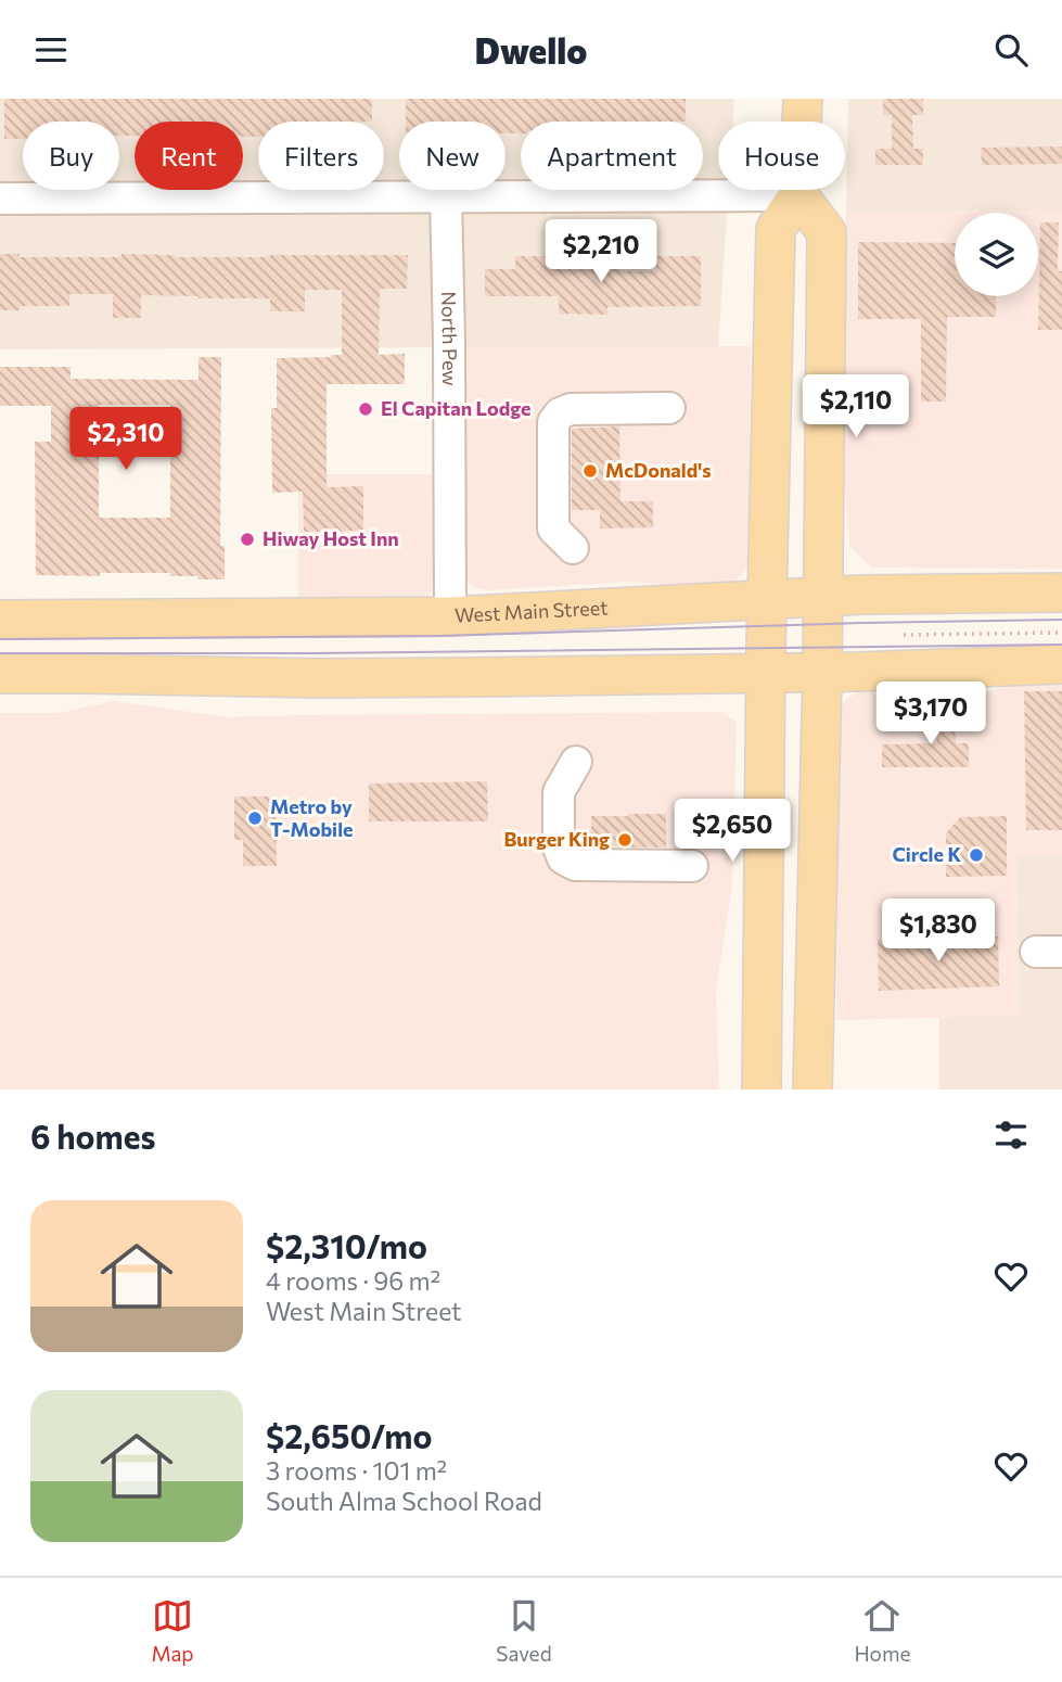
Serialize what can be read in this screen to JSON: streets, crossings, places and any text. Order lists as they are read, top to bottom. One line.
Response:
{"streets":{"main road":["West Main Street"],"street":["North Pew"]},"crossings":[["North Pew","West Main Street"]],"places":["El Capitan Lodge","McDonald's","Hiway Host Inn","Metro by T-Mobile","Burger King","Circle K"],"page":{"header":"Dwello","chip":["Buy","Rent","Filters","New","Apartment","House"],"price":["$2,210","$2,110","$2,310","$3,170","$2,650","$1,830"],"heading":"6 homes","list":[{"name":"$2,310/mo","note":"4 rooms · 96 m² · West Main Street"},{"name":"$2,650/mo","note":"3 rooms · 101 m² · South Alma School Road"}],"tabs":["Map","Saved","Home"]}}
